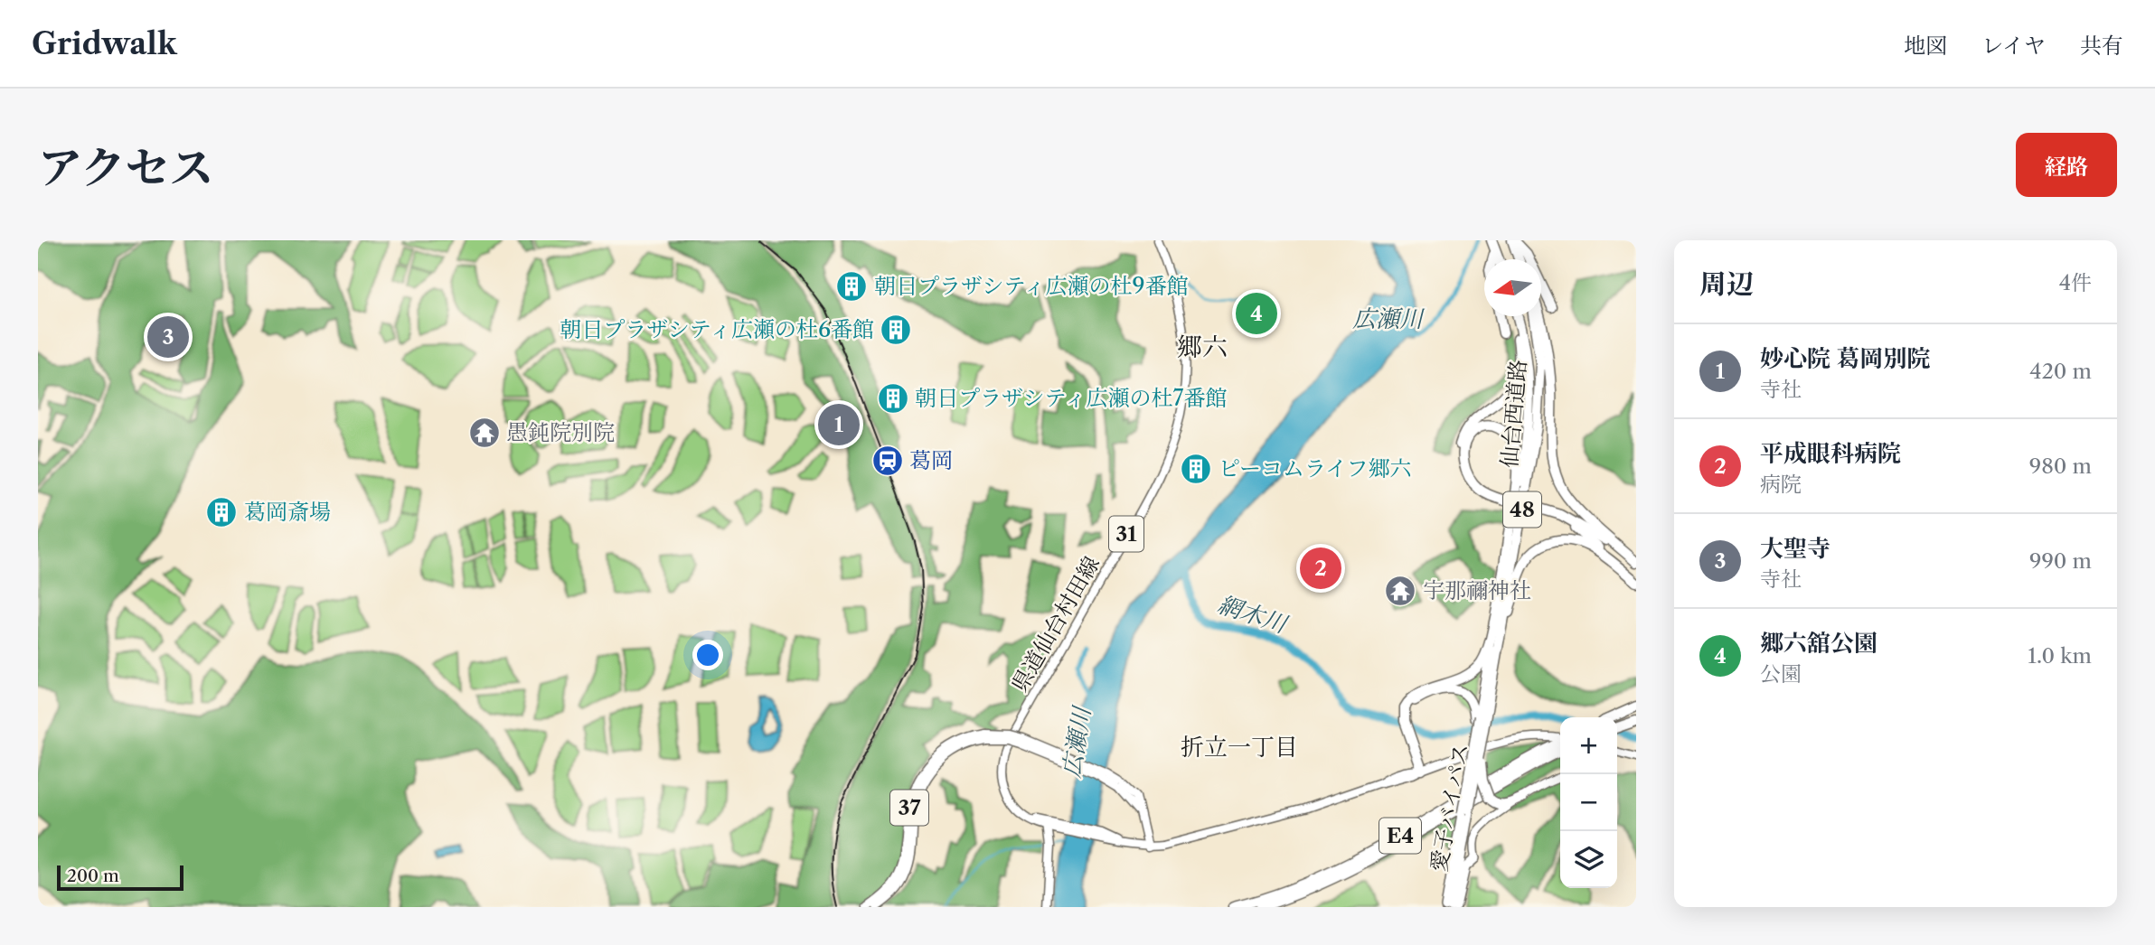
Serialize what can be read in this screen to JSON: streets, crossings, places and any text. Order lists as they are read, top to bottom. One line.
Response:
{"streets":{"highway":["仙台西道路","48","愛子バイパス","E4"],"main road":["31","県道仙台村田線","37"]},"crossings":[["仙台西道路","愛子バイパス"],["県道仙台村田線","37"]],"districts":["郷六","折立一丁目"],"water":["広瀬川","網木川"],"places":{"building":["朝日プラザシティ広瀬の杜9番館","朝日プラザシティ広瀬の杜6番館","朝日プラザシティ広瀬の杜7番館","ピーコムライフ郷六","葛岡斎場"],"temple":["愚鈍院別院","宇那禰神社"],"station":["葛岡"]},"scale_bar":"200 m","north":"left","page":{"header":"Gridwalk","nav":["地図","レイヤ","共有"],"title":"アクセス","buttons":"経路","heading":["周辺","4件"],"pins":["4","3","1","2"],"list":[{"mark":"1","name":"妙心院 葛岡別院","note":"寺社","value":"420 m"},{"mark":"2","name":"平成眼科病院","note":"病院","value":"980 m"},{"mark":"3","name":"大聖寺","note":"寺社","value":"990 m"},{"mark":"4","name":"郷六舘公園","note":"公園","value":"1.0 km"}],"map_buttons":["+","−"],"scale":"200 m"}}
